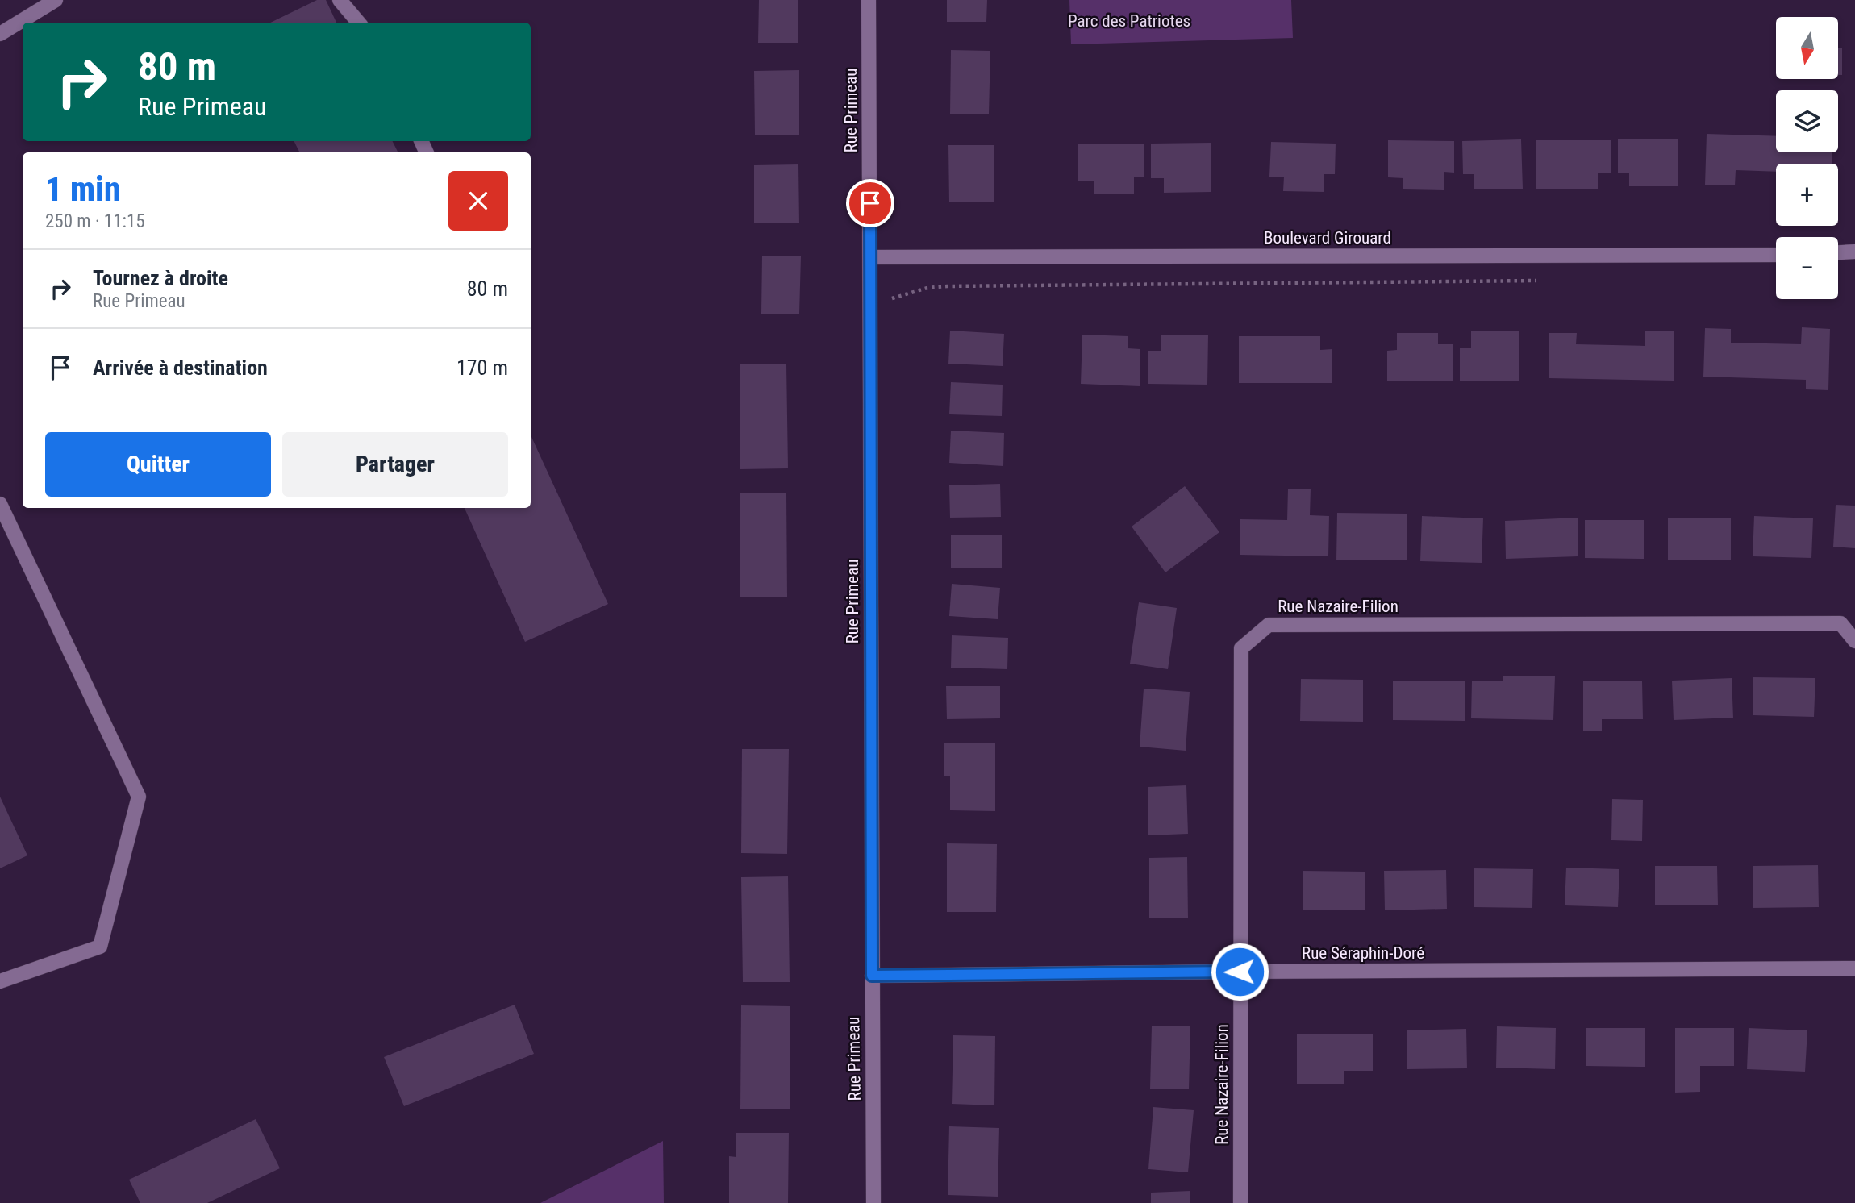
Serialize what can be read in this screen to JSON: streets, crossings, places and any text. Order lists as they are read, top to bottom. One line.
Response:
{"streets":{"street":["Rue Primeau","Boulevard Girouard","Rue Nazaire-Filion","Rue Séraphin-Doré"]},"crossings":[["Rue Primeau","Boulevard Girouard"],["Rue Primeau","Rue Séraphin-Doré"],["Rue Nazaire-Filion","Rue Séraphin-Doré"]],"parks":["Parc des Patriotes"],"north":"bottom","page":{"map_buttons":["+","−"],"turn":["80 m","Rue Primeau"],"heading":["1 min","250 m · 11:15"],"list":[{"name":"Tournez à droite","note":"Rue Primeau","value":"80 m"},{"name":"Arrivée à destination","value":"170 m"}],"buttons":["Quitter","Partager"]}}
